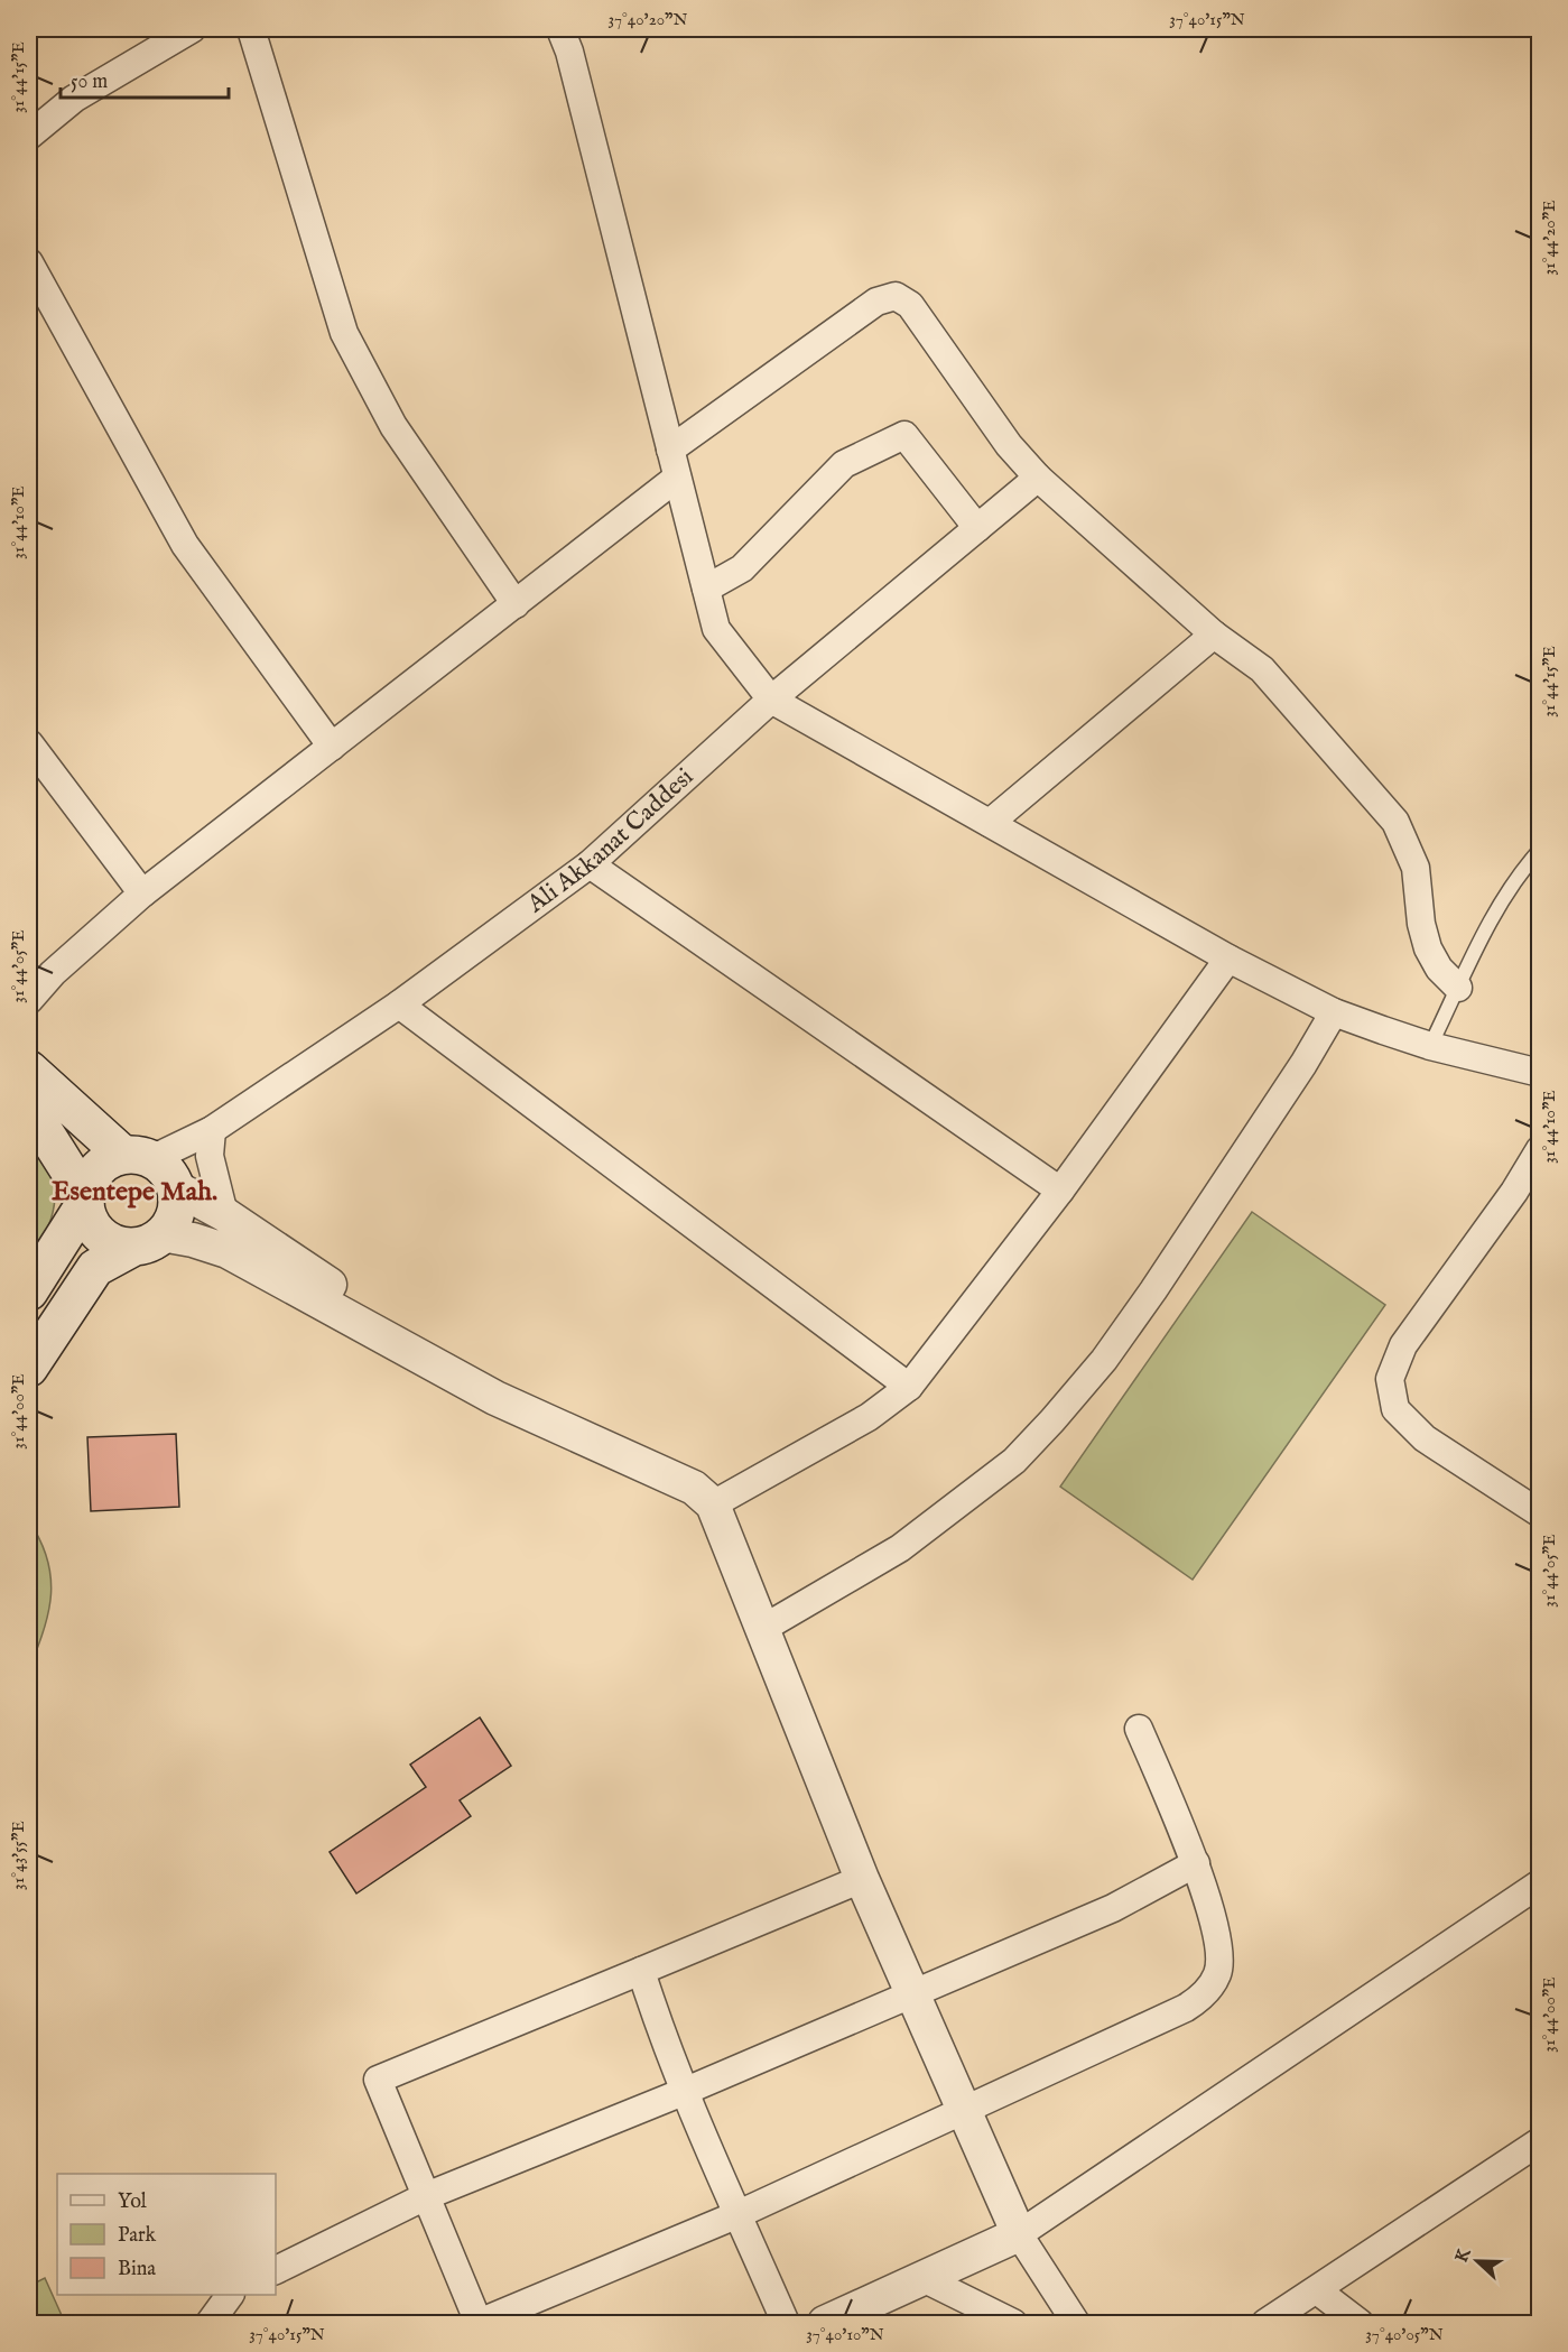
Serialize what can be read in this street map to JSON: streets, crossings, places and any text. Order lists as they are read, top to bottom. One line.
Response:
{"streets":{"street":["Ali Akkanat Caddesi"]},"districts":["Esentepe Mah."],"legend":["Yol","Park","Bina"],"scale_bar":"50 m","north":"left","coordinates":["37°40'20\"N","37°40'15\"N","31°44'15\"E","31°44'20\"E","31°44'10\"E","31°44'05\"E","31°44'00\"E","31°43'55\"E","37°40'10\"N","37°40'05\"N"]}
